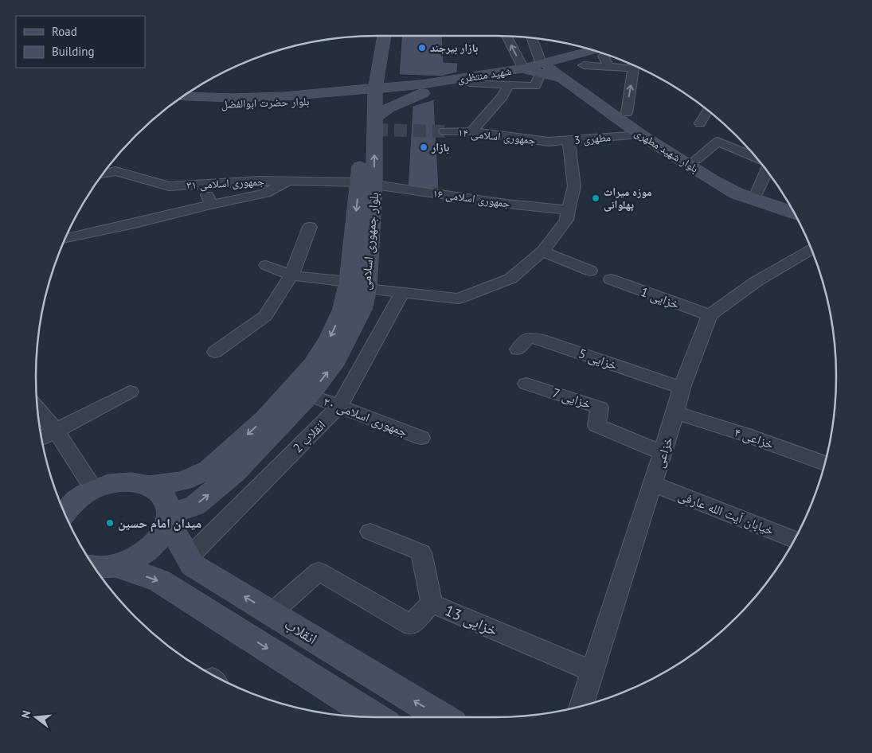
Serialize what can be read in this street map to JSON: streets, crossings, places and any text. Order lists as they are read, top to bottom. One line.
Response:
{"streets":{"main road":["شهید منتظری","بلوار حضرت ابوالفضل","بلوار شهید مطهری","بلوار جمهوری اسلامی","انقلاب"],"street":["جمهوری اسلامی ۱۴","مطهری 3","جمهوری اسلامی ۳۱","جمهوری اسلامی ۱۶","خزایی 1","خزایی 5","خزایی 7","جمهوری اسلامی ۲۰","انقلاب 2","خزاعی ۴","خزاعی","خیابان آیت الله عارفی","خزایی 13"]},"crossings":[["شهید منتظری","بلوار حضرت ابوالفضل"],["شهید منتظری","بلوار جمهوری اسلامی"],["بلوار حضرت ابوالفضل","بلوار جمهوری اسلامی"],["جمهوری اسلامی ۱۴","مطهری 3"],["مطهری 3","بلوار شهید مطهری"],["مطهری 3","جمهوری اسلامی ۱۶"],["جمهوری اسلامی ۳۱","جمهوری اسلامی ۱۶"],["جمهوری اسلامی ۳۱","بلوار جمهوری اسلامی"],["جمهوری اسلامی ۱۶","بلوار جمهوری اسلامی"],["بلوار جمهوری اسلامی","جمهوری اسلامی ۲۰"],["بلوار جمهوری اسلامی","انقلاب"],["خزایی 1","خزاعی"],["خزایی 5","خزاعی"],["خزایی 7","خزاعی"],["جمهوری اسلامی ۲۰","انقلاب 2"],["انقلاب 2","انقلاب"],["خزاعی ۴","خزاعی"],["خزاعی","خیابان آیت الله عارفی"],["خزاعی","خزایی 13"],["خزایی 13","انقلاب"]],"places":["بازار بیرجند","بازار","موزه میراث پهلوانی","میدان امام حسین"],"legend":["Road","Building"],"north":"left"}
